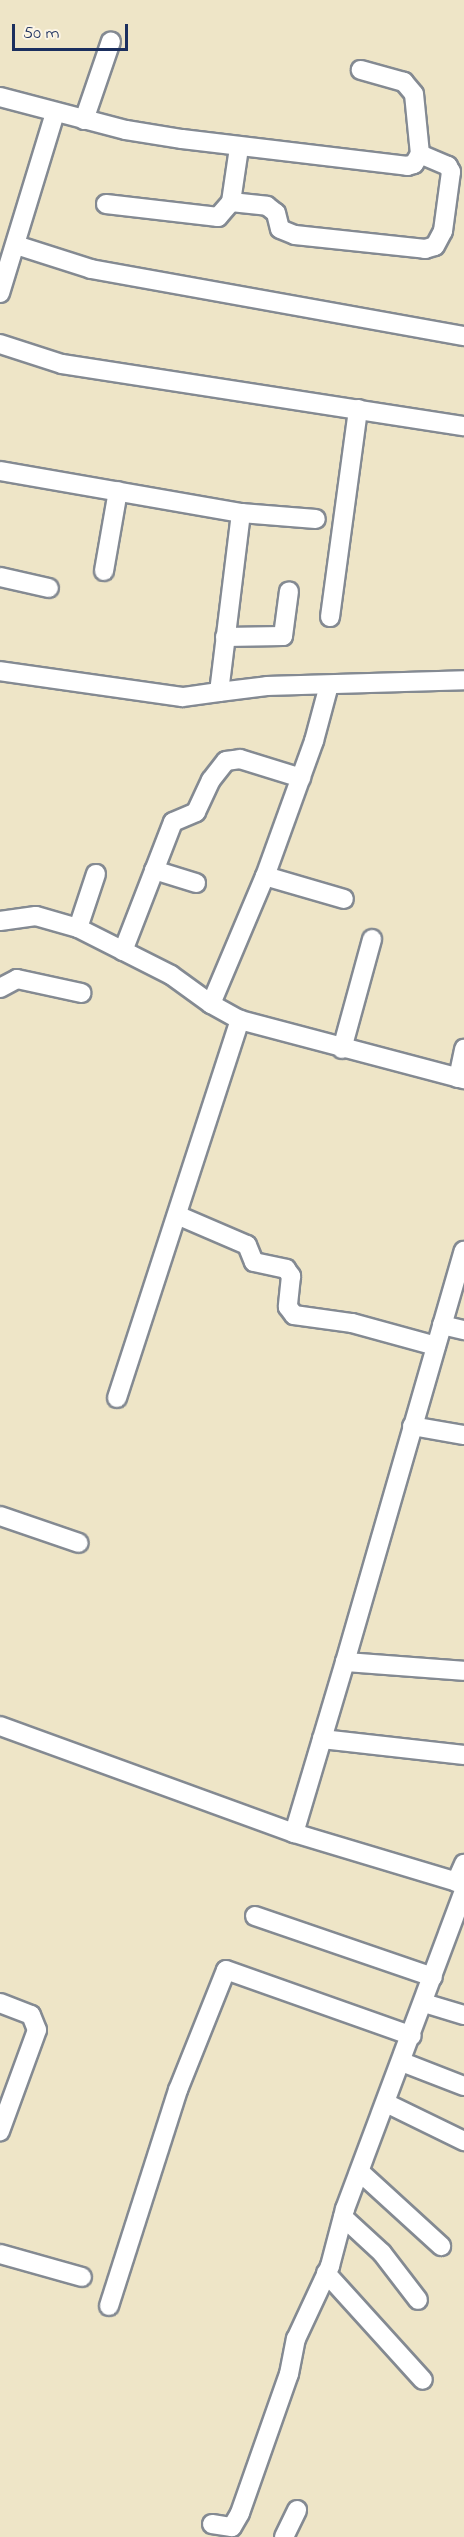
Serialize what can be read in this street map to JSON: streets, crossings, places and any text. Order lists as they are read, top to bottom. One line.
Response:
{"scale_bar":"50 m"}
